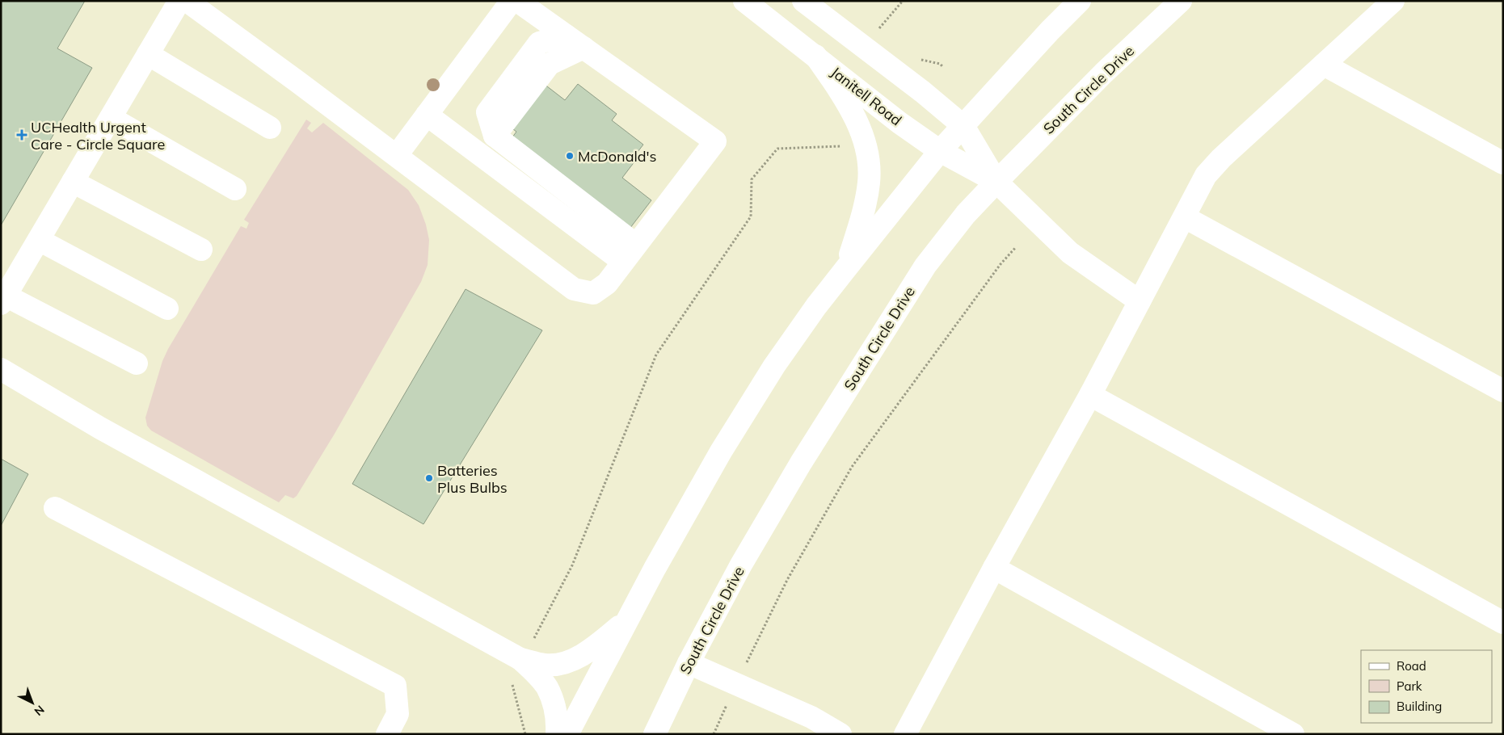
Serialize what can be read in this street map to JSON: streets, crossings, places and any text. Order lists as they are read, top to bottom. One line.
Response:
{"streets":{"street":["South Circle Drive","Janitell Road"]},"crossings":[["South Circle Drive","Janitell Road"]],"places":{"health":["UCHealth Urgent Care - Circle Square"],"other":["McDonald's","Batteries Plus Bulbs"]},"legend":["Road","Park","Building"],"north":"bottom right"}
